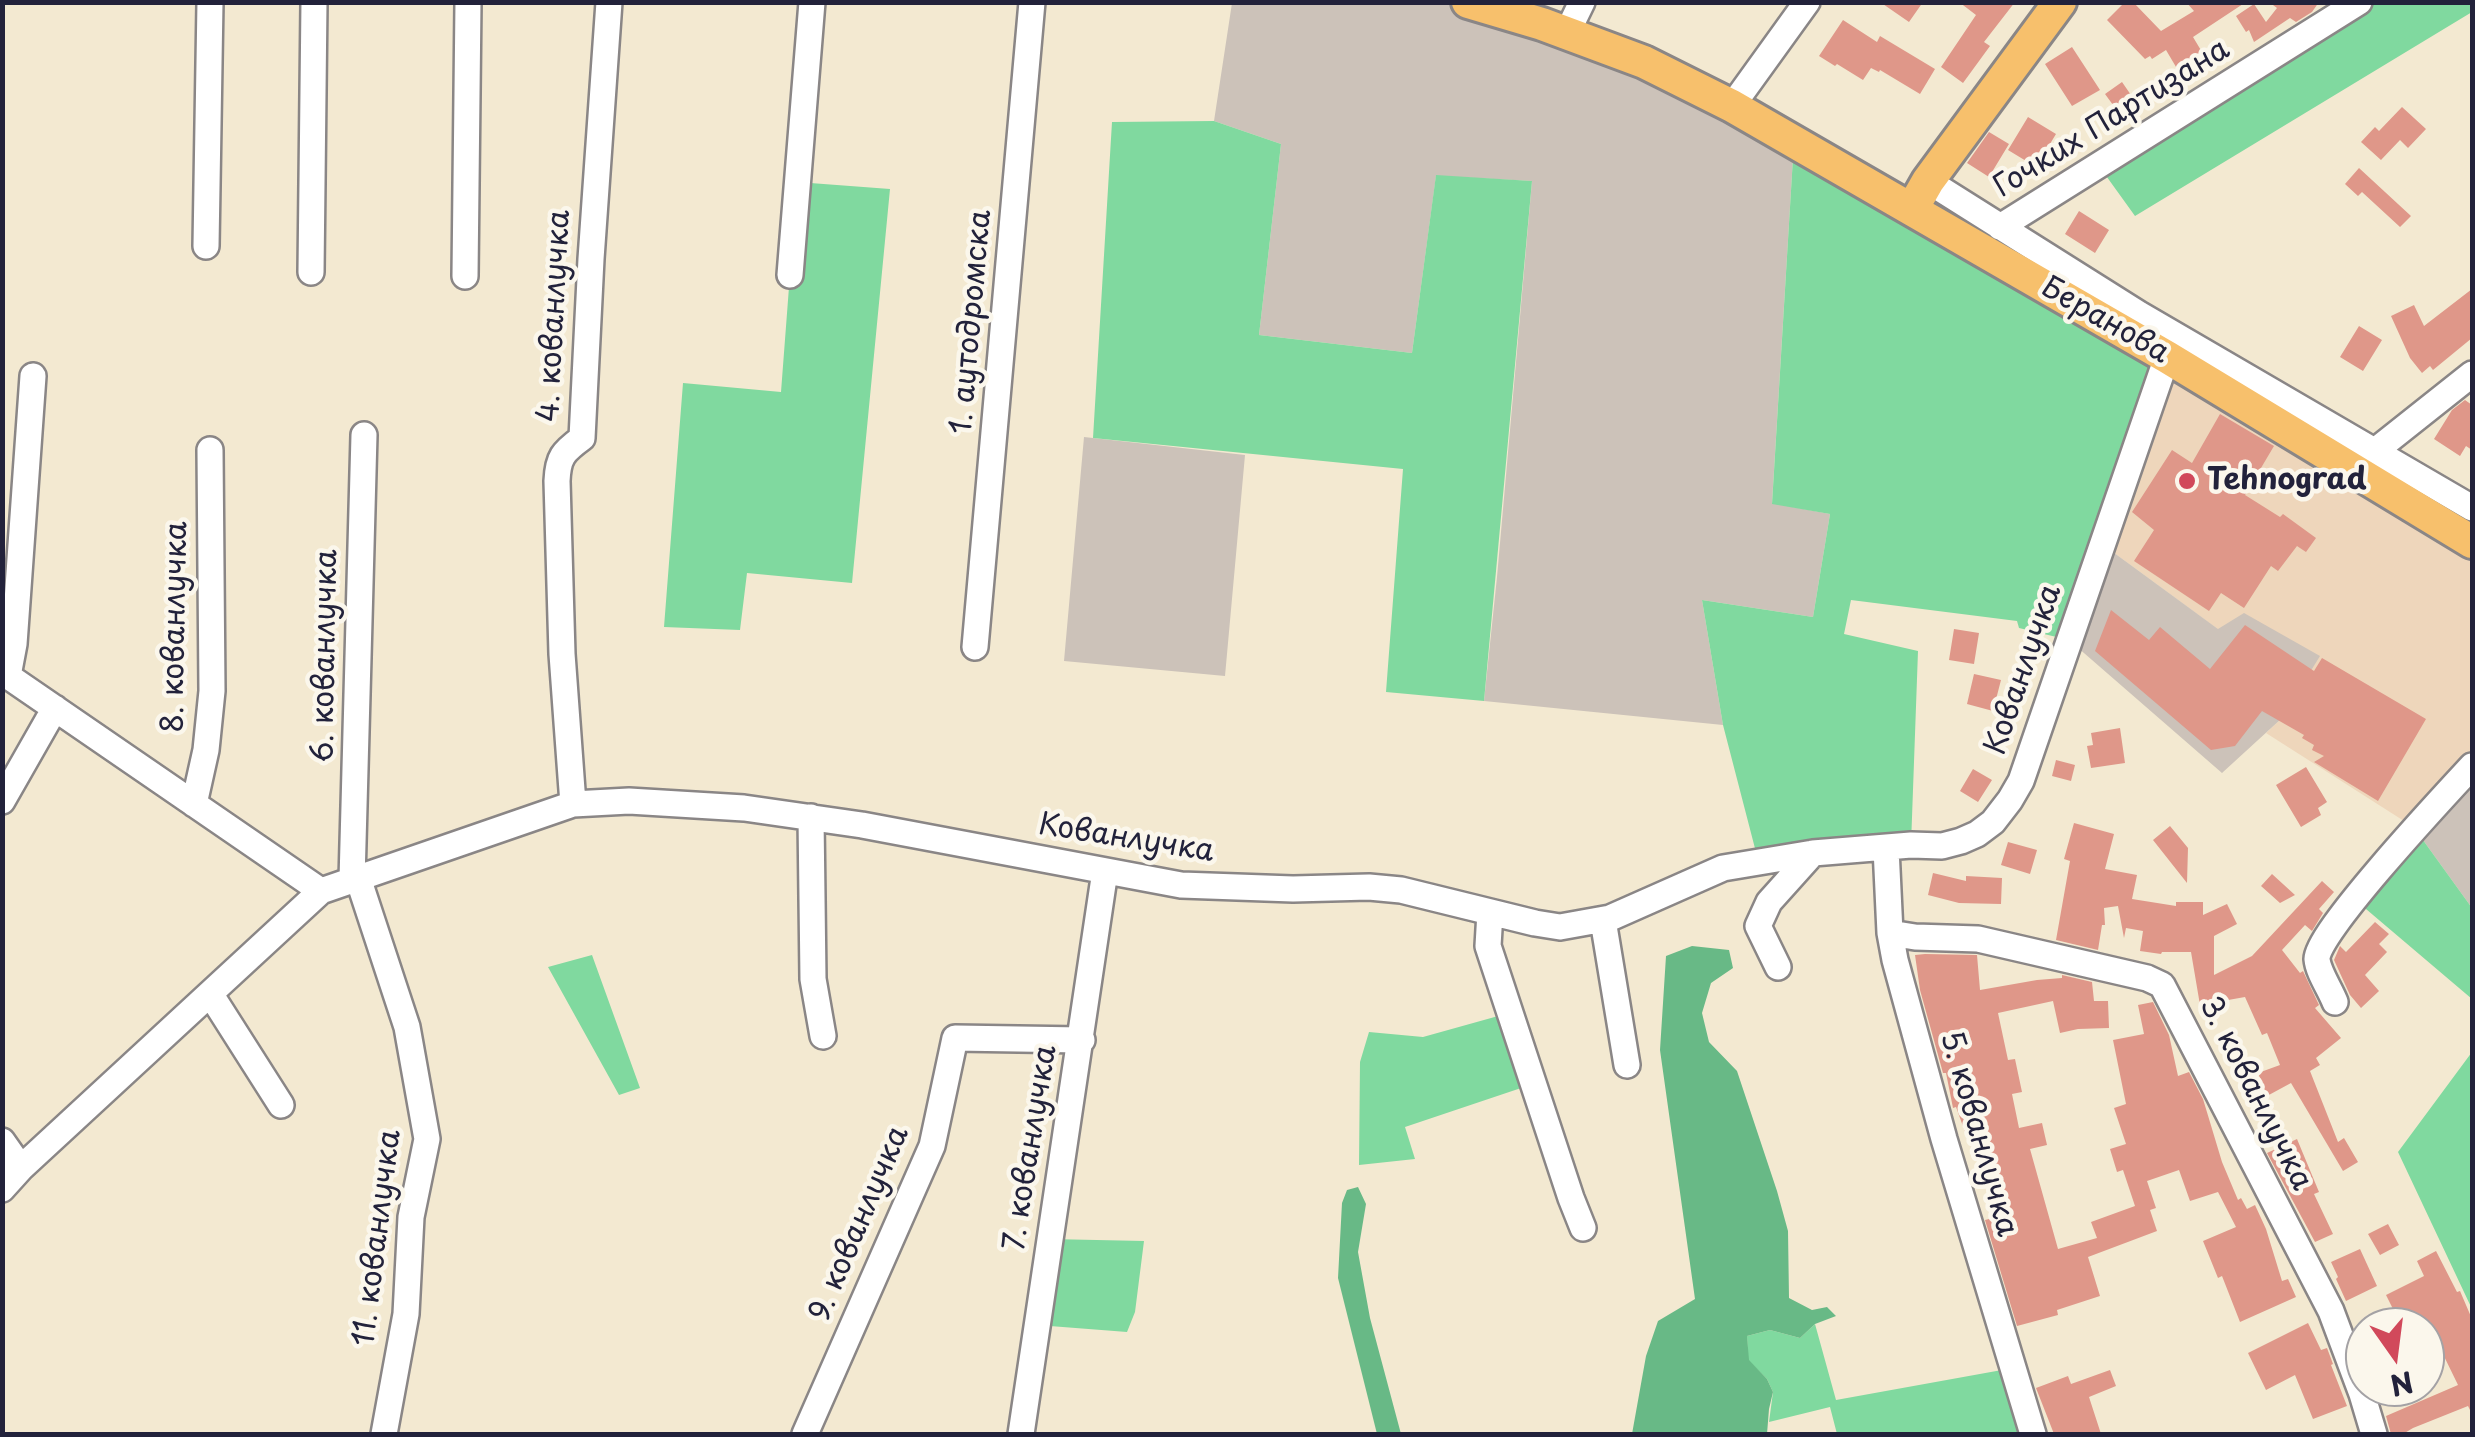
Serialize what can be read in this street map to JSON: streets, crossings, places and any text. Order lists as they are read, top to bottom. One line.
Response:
{"streets":{"main road":["Беранова"],"street":["Гочких Партизана","4. кованлучка","1. аутодромска","8. кованлучка","6. кованлучка","Кованлучка","3. кованлучка","5. кованлучка","7. кованлучка","9. кованлучка","11. кованлучка"]},"crossings":[["Гочких Партизана","Беранова"],["4. кованлучка","Кованлучка"],["Беранова","Кованлучка"],["8. кованлучка","Кованлучка"],["6. кованлучка","Кованлучка"],["6. кованлучка","11. кованлучка"],["Кованлучка","5. кованлучка"],["Кованлучка","7. кованлучка"],["Кованлучка","11. кованлучка"],["3. кованлучка","5. кованлучка"],["7. кованлучка","9. кованлучка"]],"places":["Tehnograd"],"north":"bottom"}
